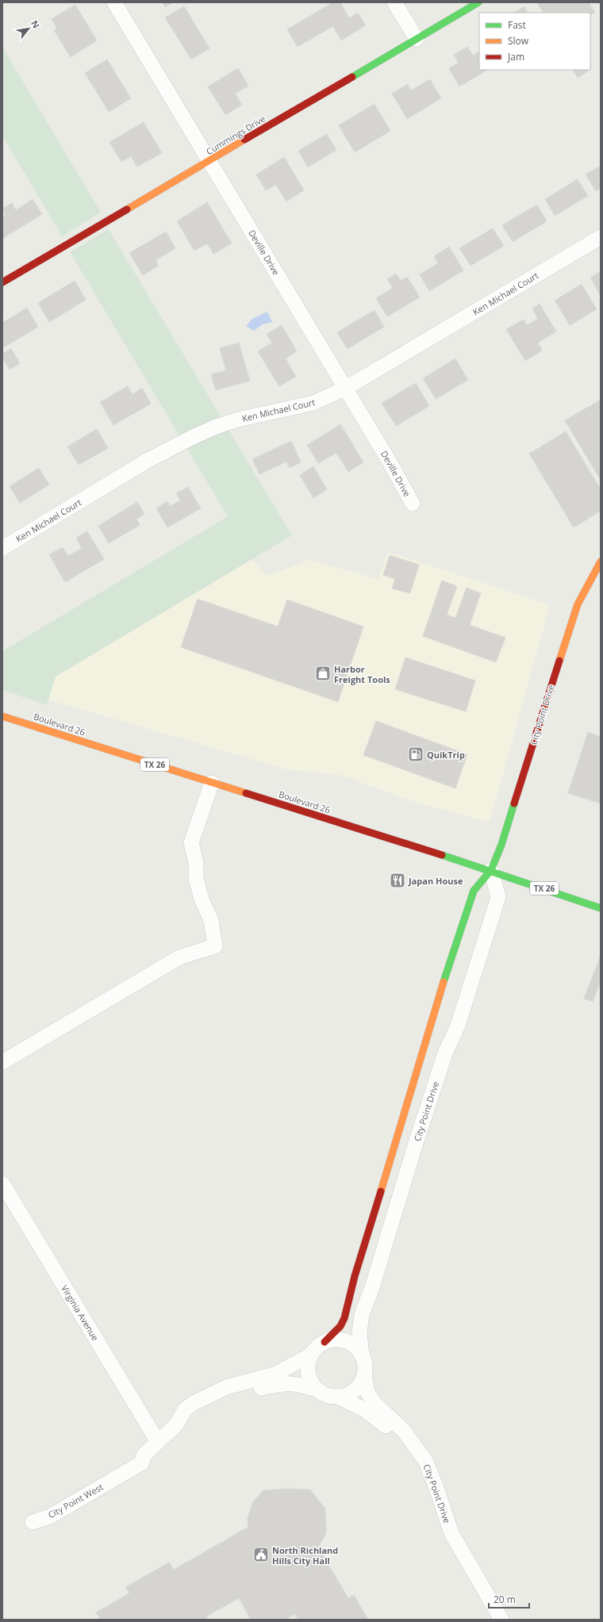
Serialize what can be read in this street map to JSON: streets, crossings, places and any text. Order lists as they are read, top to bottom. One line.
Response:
{"streets":{"street":["Cummings Drive","Deville Drive","Ken Michael Court","City Point Drive","Boulevard 26","TX 26","Virginia Avenue","City Point West"]},"crossings":[["Cummings Drive","Deville Drive"],["Deville Drive","Ken Michael Court"],["City Point Drive","Boulevard 26"],["City Point Drive","City Point West"],["Virginia Avenue","City Point West"]],"places":{"shop":["Harbor Freight Tools"],"fuel station":["QuikTrip"],"restaurant":["Japan House"],"public building":["North Richland Hills City Hall"]},"legend":["Fast","Slow","Jam"],"scale_bar":"20 m","north":"top right"}
